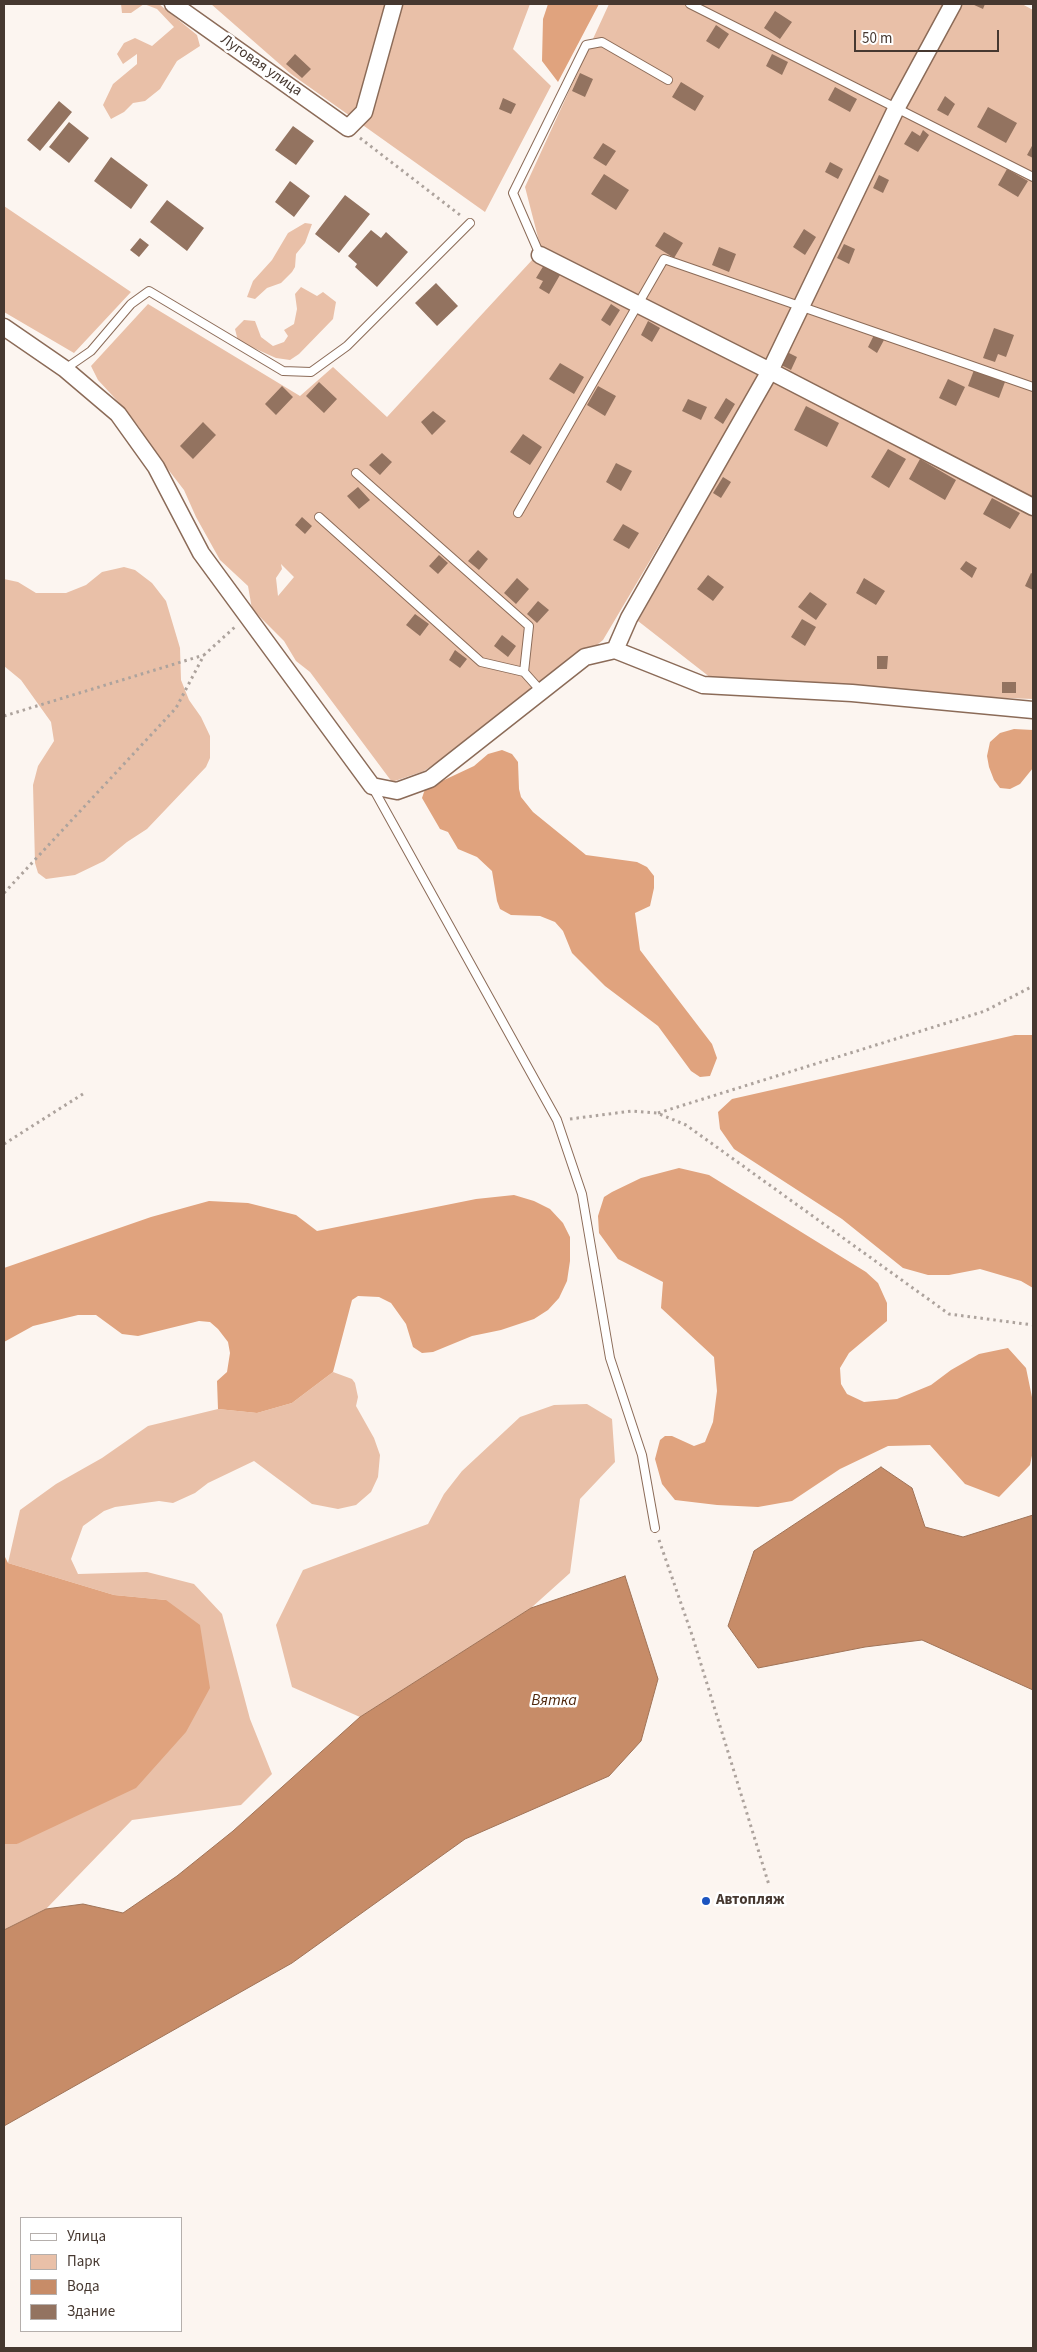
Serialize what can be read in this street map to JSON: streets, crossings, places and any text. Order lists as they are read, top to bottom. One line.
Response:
{"streets":{"street":["Луговая улица"]},"water":["Вятка"],"places":["Автопляж"],"legend":["Улица","Парк","Вода","Здание"],"scale_bar":"50 m"}
